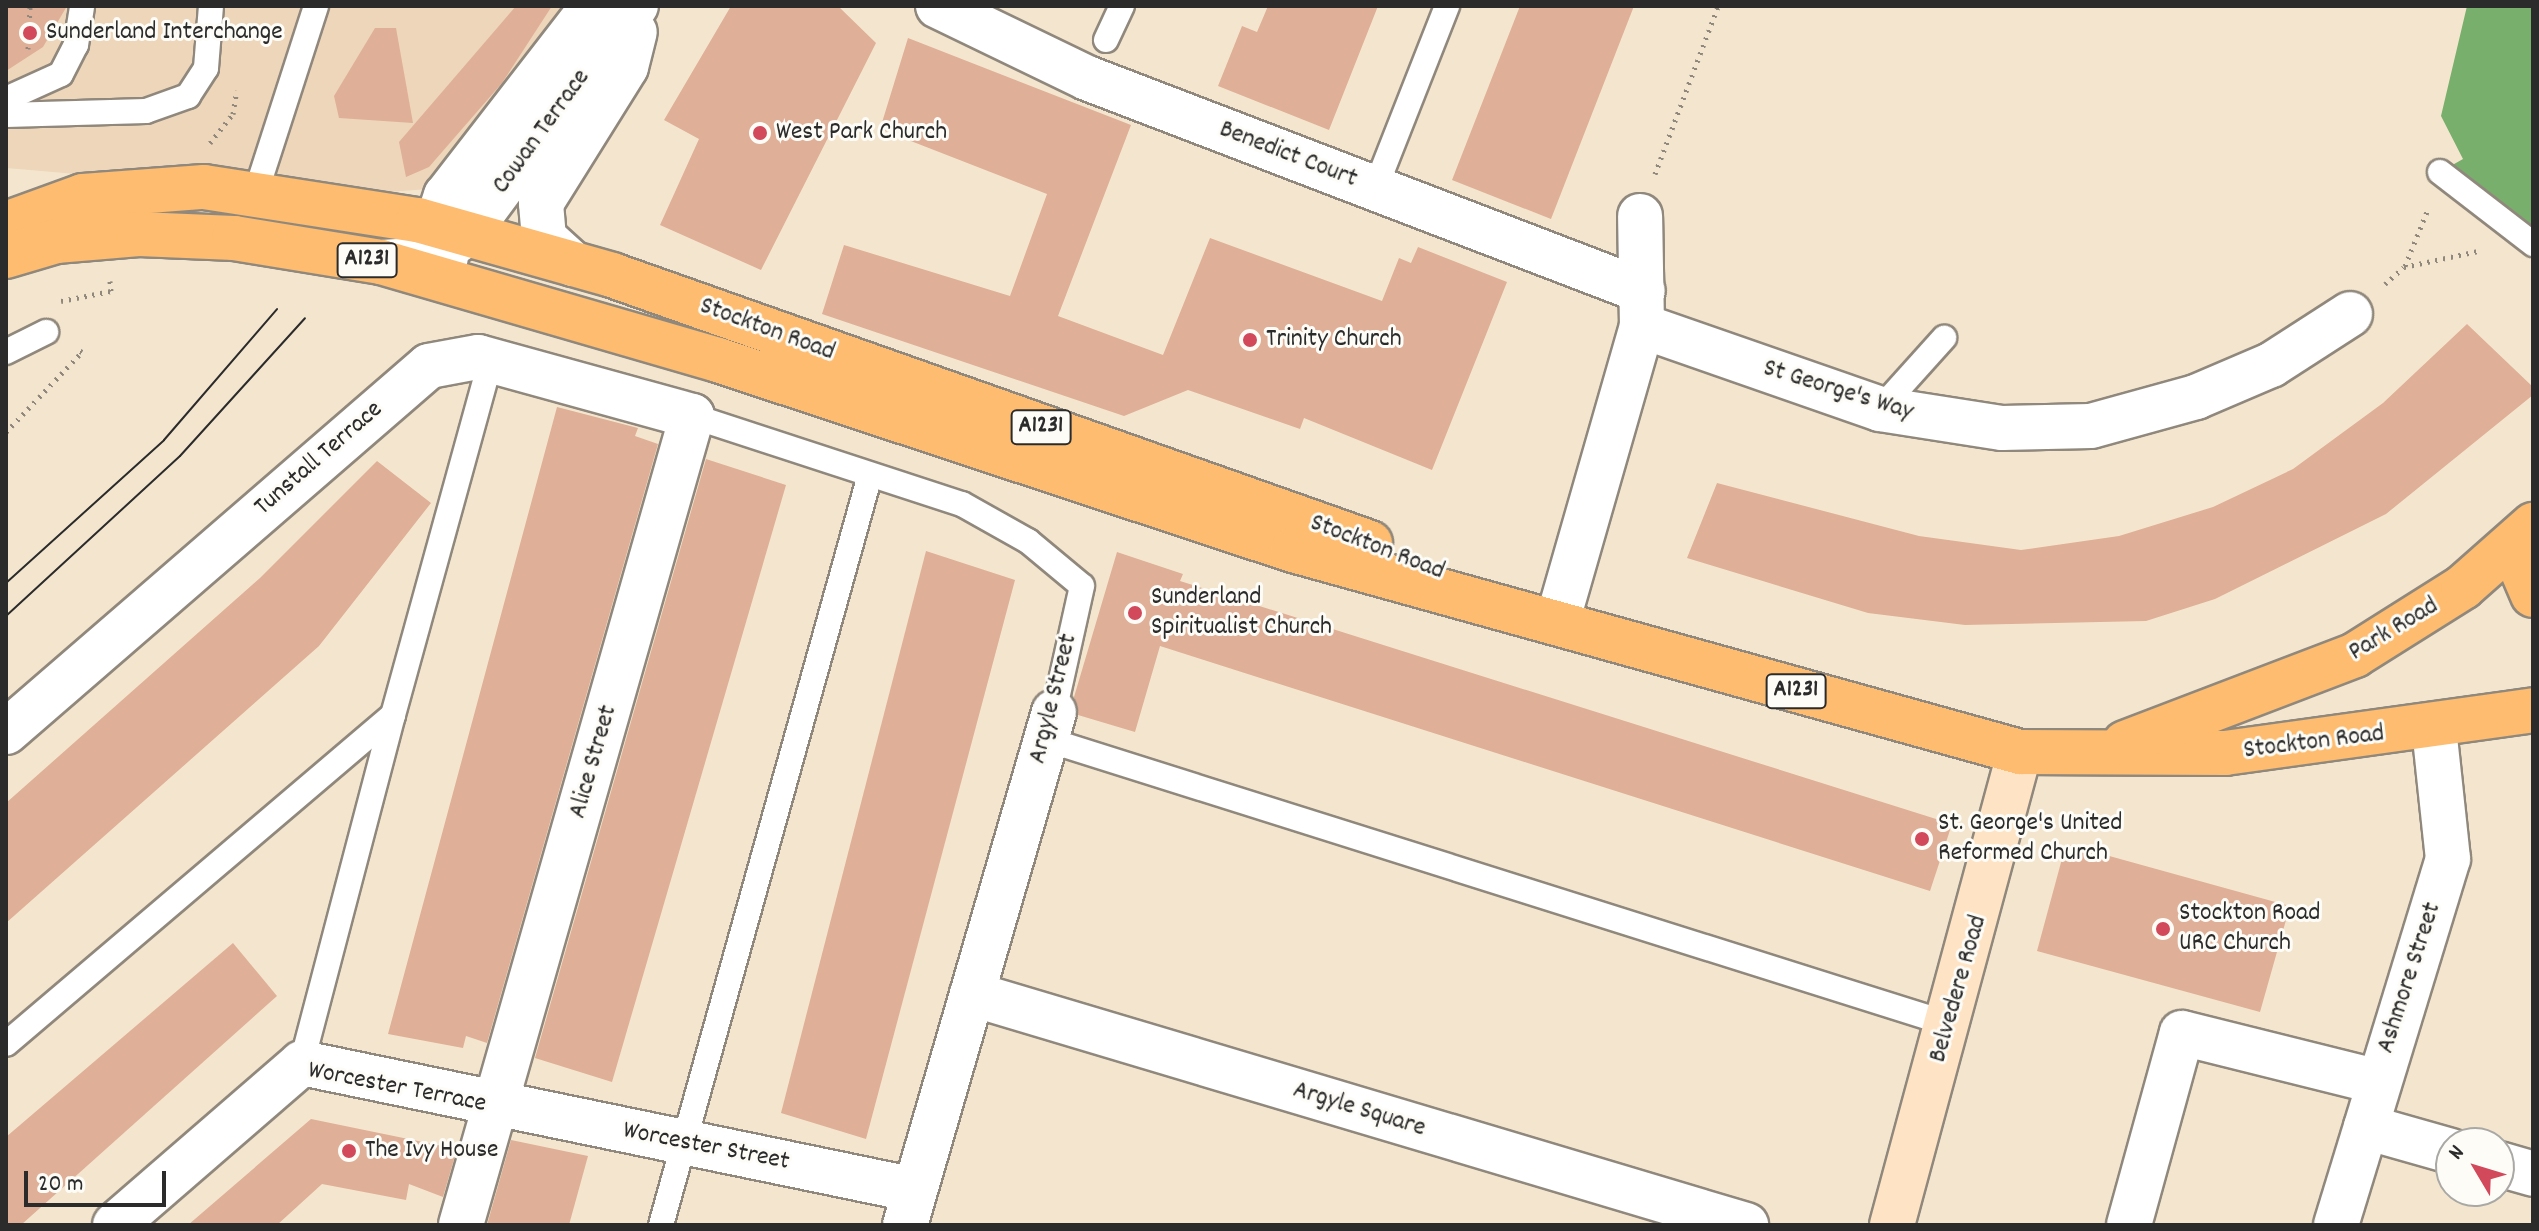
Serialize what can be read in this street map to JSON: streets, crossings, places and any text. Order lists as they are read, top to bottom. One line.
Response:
{"streets":{"highway":["A1231","Stockton Road","Park Road"],"street":["Cowan Terrace","Benedict Court","St George's Way","Tunstall Terrace","Argyle Street","Alice Street","Ashmore Street","Belvedere Road","Worcester Terrace","Argyle Square","Worcester Street"]},"crossings":[["Cowan Terrace","Stockton Road"],["Benedict Court","St George's Way"],["A1231","Park Road"],["Stockton Road","Park Road"],["Stockton Road","Ashmore Street"],["Stockton Road","Belvedere Road"],["Tunstall Terrace","Argyle Street"],["Tunstall Terrace","Alice Street"],["Argyle Street","Alice Street"],["Argyle Street","Argyle Square"],["Argyle Street","Worcester Street"],["Alice Street","Worcester Terrace"],["Alice Street","Worcester Street"],["Worcester Terrace","Worcester Street"]],"places":["Sunderland Interchange","West Park Church","Trinity Church","Sunderland Spiritualist Church","St. George's United Reformed Church","Stockton Road URC Church","The Ivy House"],"scale_bar":"20 m","north":"top left"}
